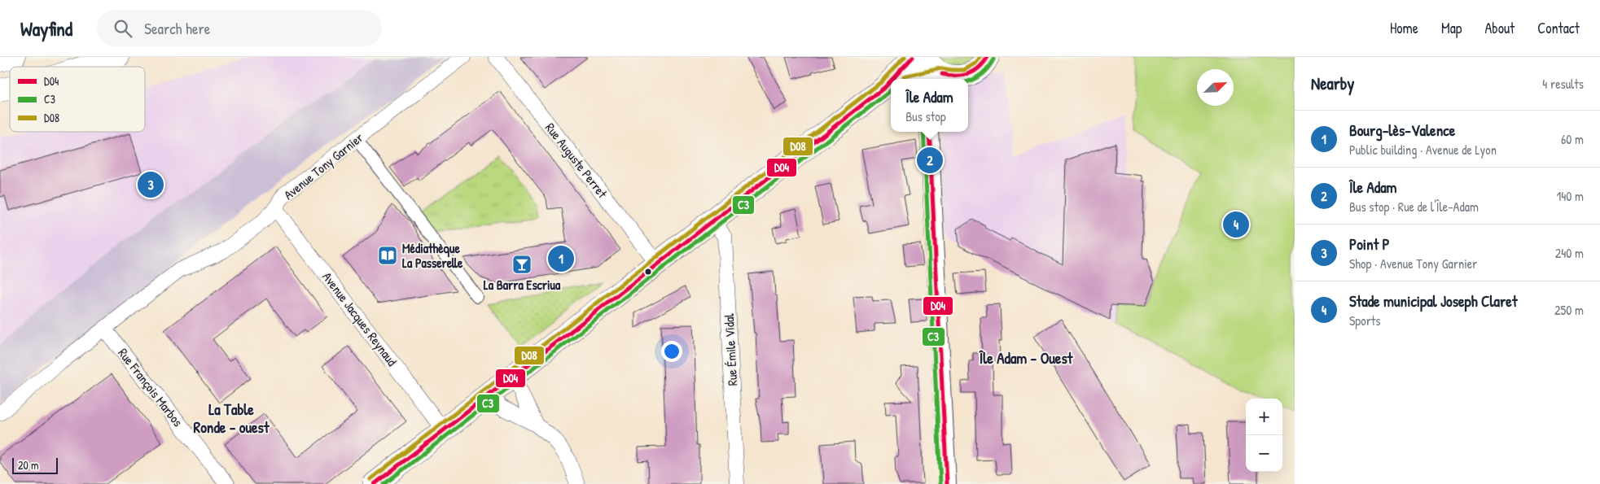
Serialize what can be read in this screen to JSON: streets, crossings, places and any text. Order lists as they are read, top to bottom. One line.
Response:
{"streets":{"street":["Rue Auguste Perret","Avenue Tony Garnier","Avenue Jacques Reynaud","Rue Émile Vidal","Rue François Marbos"]},"crossings":[["Avenue Tony Garnier","Avenue Jacques Reynaud"],["Avenue Tony Garnier","Rue François Marbos"]],"districts":["Île Adam - Ouest","La Table Ronde - ouest"],"places":{"library":["Médiathèque La Passerelle"],"bar":["La Barra Escriua"]},"lines":["transit line D04","transit line D08","transit line C3"],"legend":["D04","C3","D08"],"scale_bar":"20 m","north":"top right","page":{"header":"Wayfind","search":"Search here","nav":["Home","Map","About","Contact"],"heading":["Nearby","4 results"],"popup":["Île Adam","Bus stop"],"list":[{"mark":"1","name":"Bourg-lès-Valence","note":"Public building · Avenue de Lyon","value":"60 m"},{"mark":"2","name":"Île Adam","note":"Bus stop · Rue de l'Île-Adam","value":"140 m"},{"mark":"3","name":"Point P","note":"Shop · Avenue Tony Garnier","value":"240 m"},{"mark":"4","name":"Stade municipal Joseph Claret","note":"Sports","value":"250 m"}],"pins":["2","3","4","1"],"map_buttons":["+","−"],"scale":"20 m"}}
